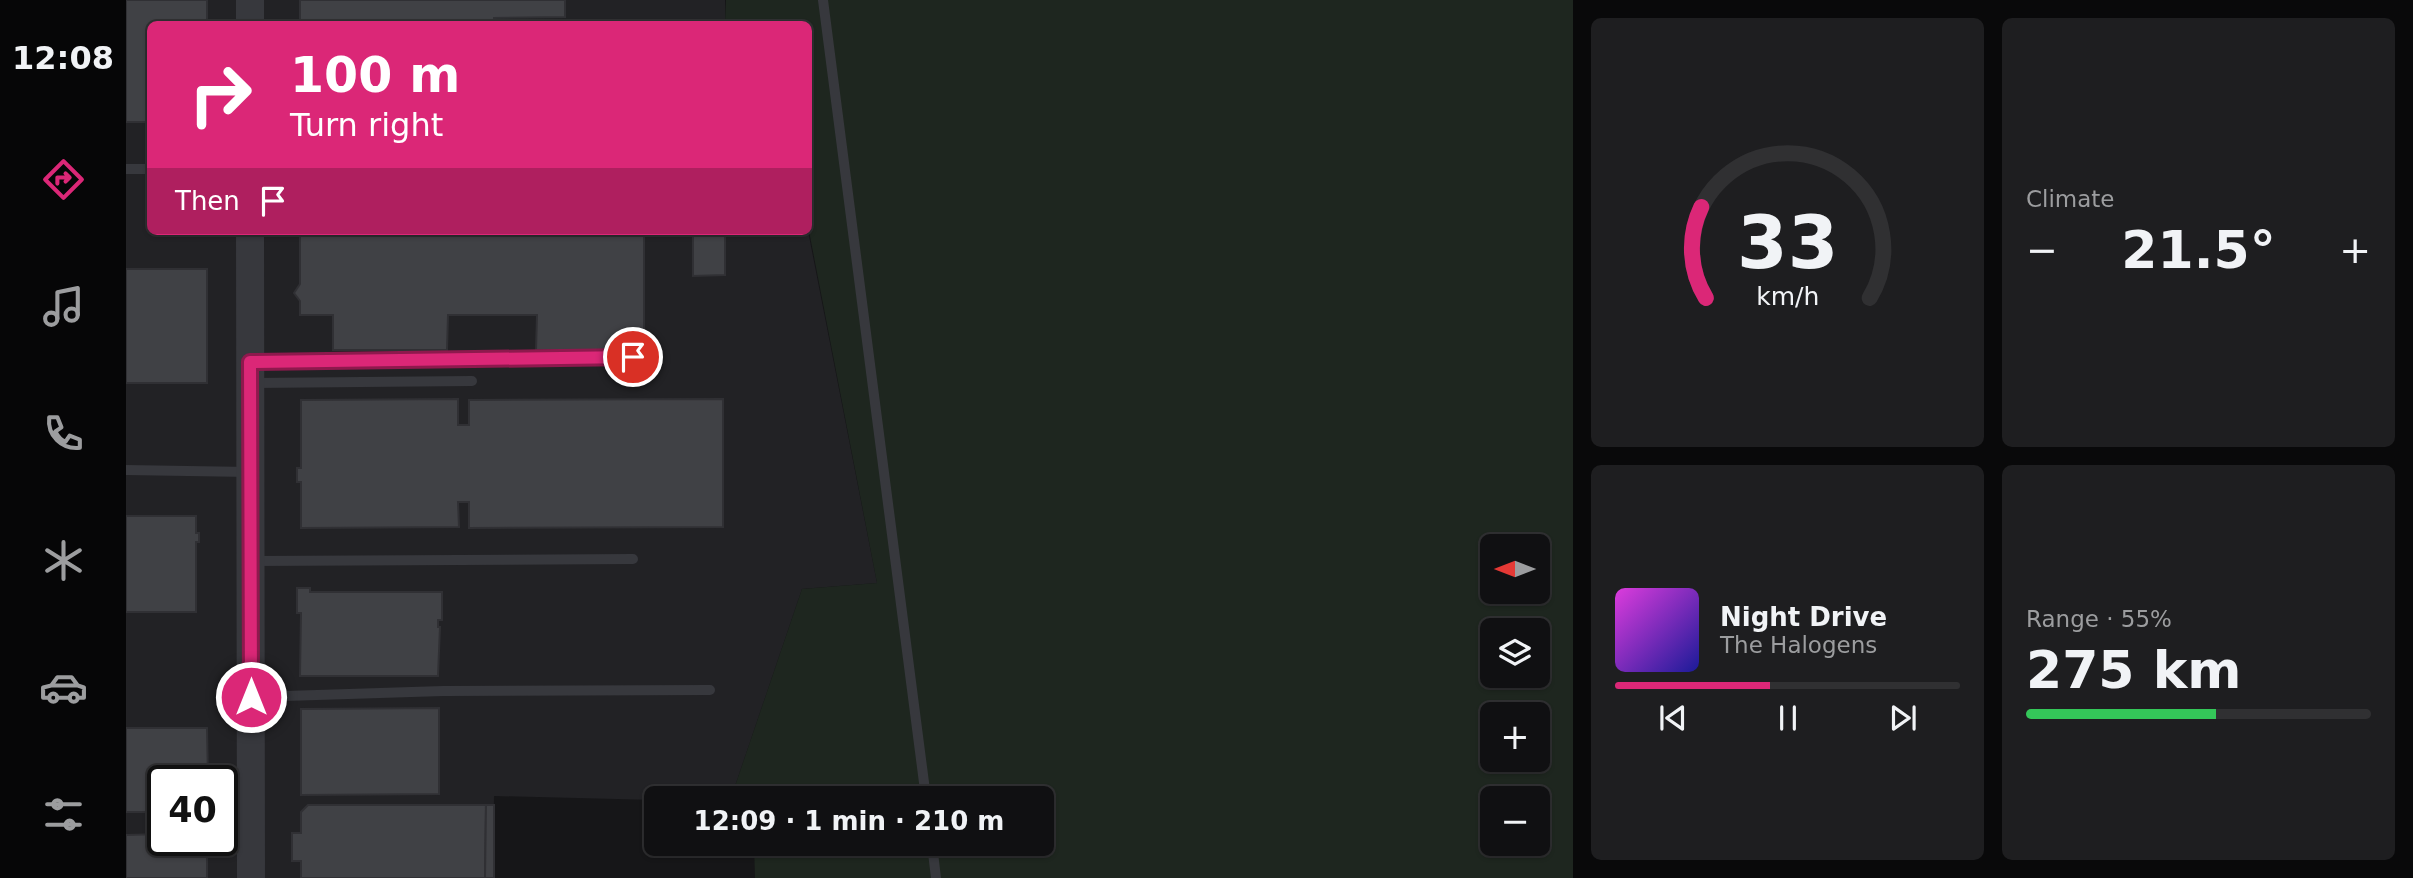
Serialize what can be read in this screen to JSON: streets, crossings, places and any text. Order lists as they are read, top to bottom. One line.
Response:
{"north":"left","page":{"tabs":"12:08","tile":["Climate",["Range · 55%","275 km"]],"turn":["100 m","Turn right"],"then":"Then","heat":["−","21.5°","+"],"map_buttons":["+","−"],"song":["Night Drive","The Halogens"],"limit":"40","trip":"12:09 · 1 min · 210 m","gauge":["33","km/h"]}}
